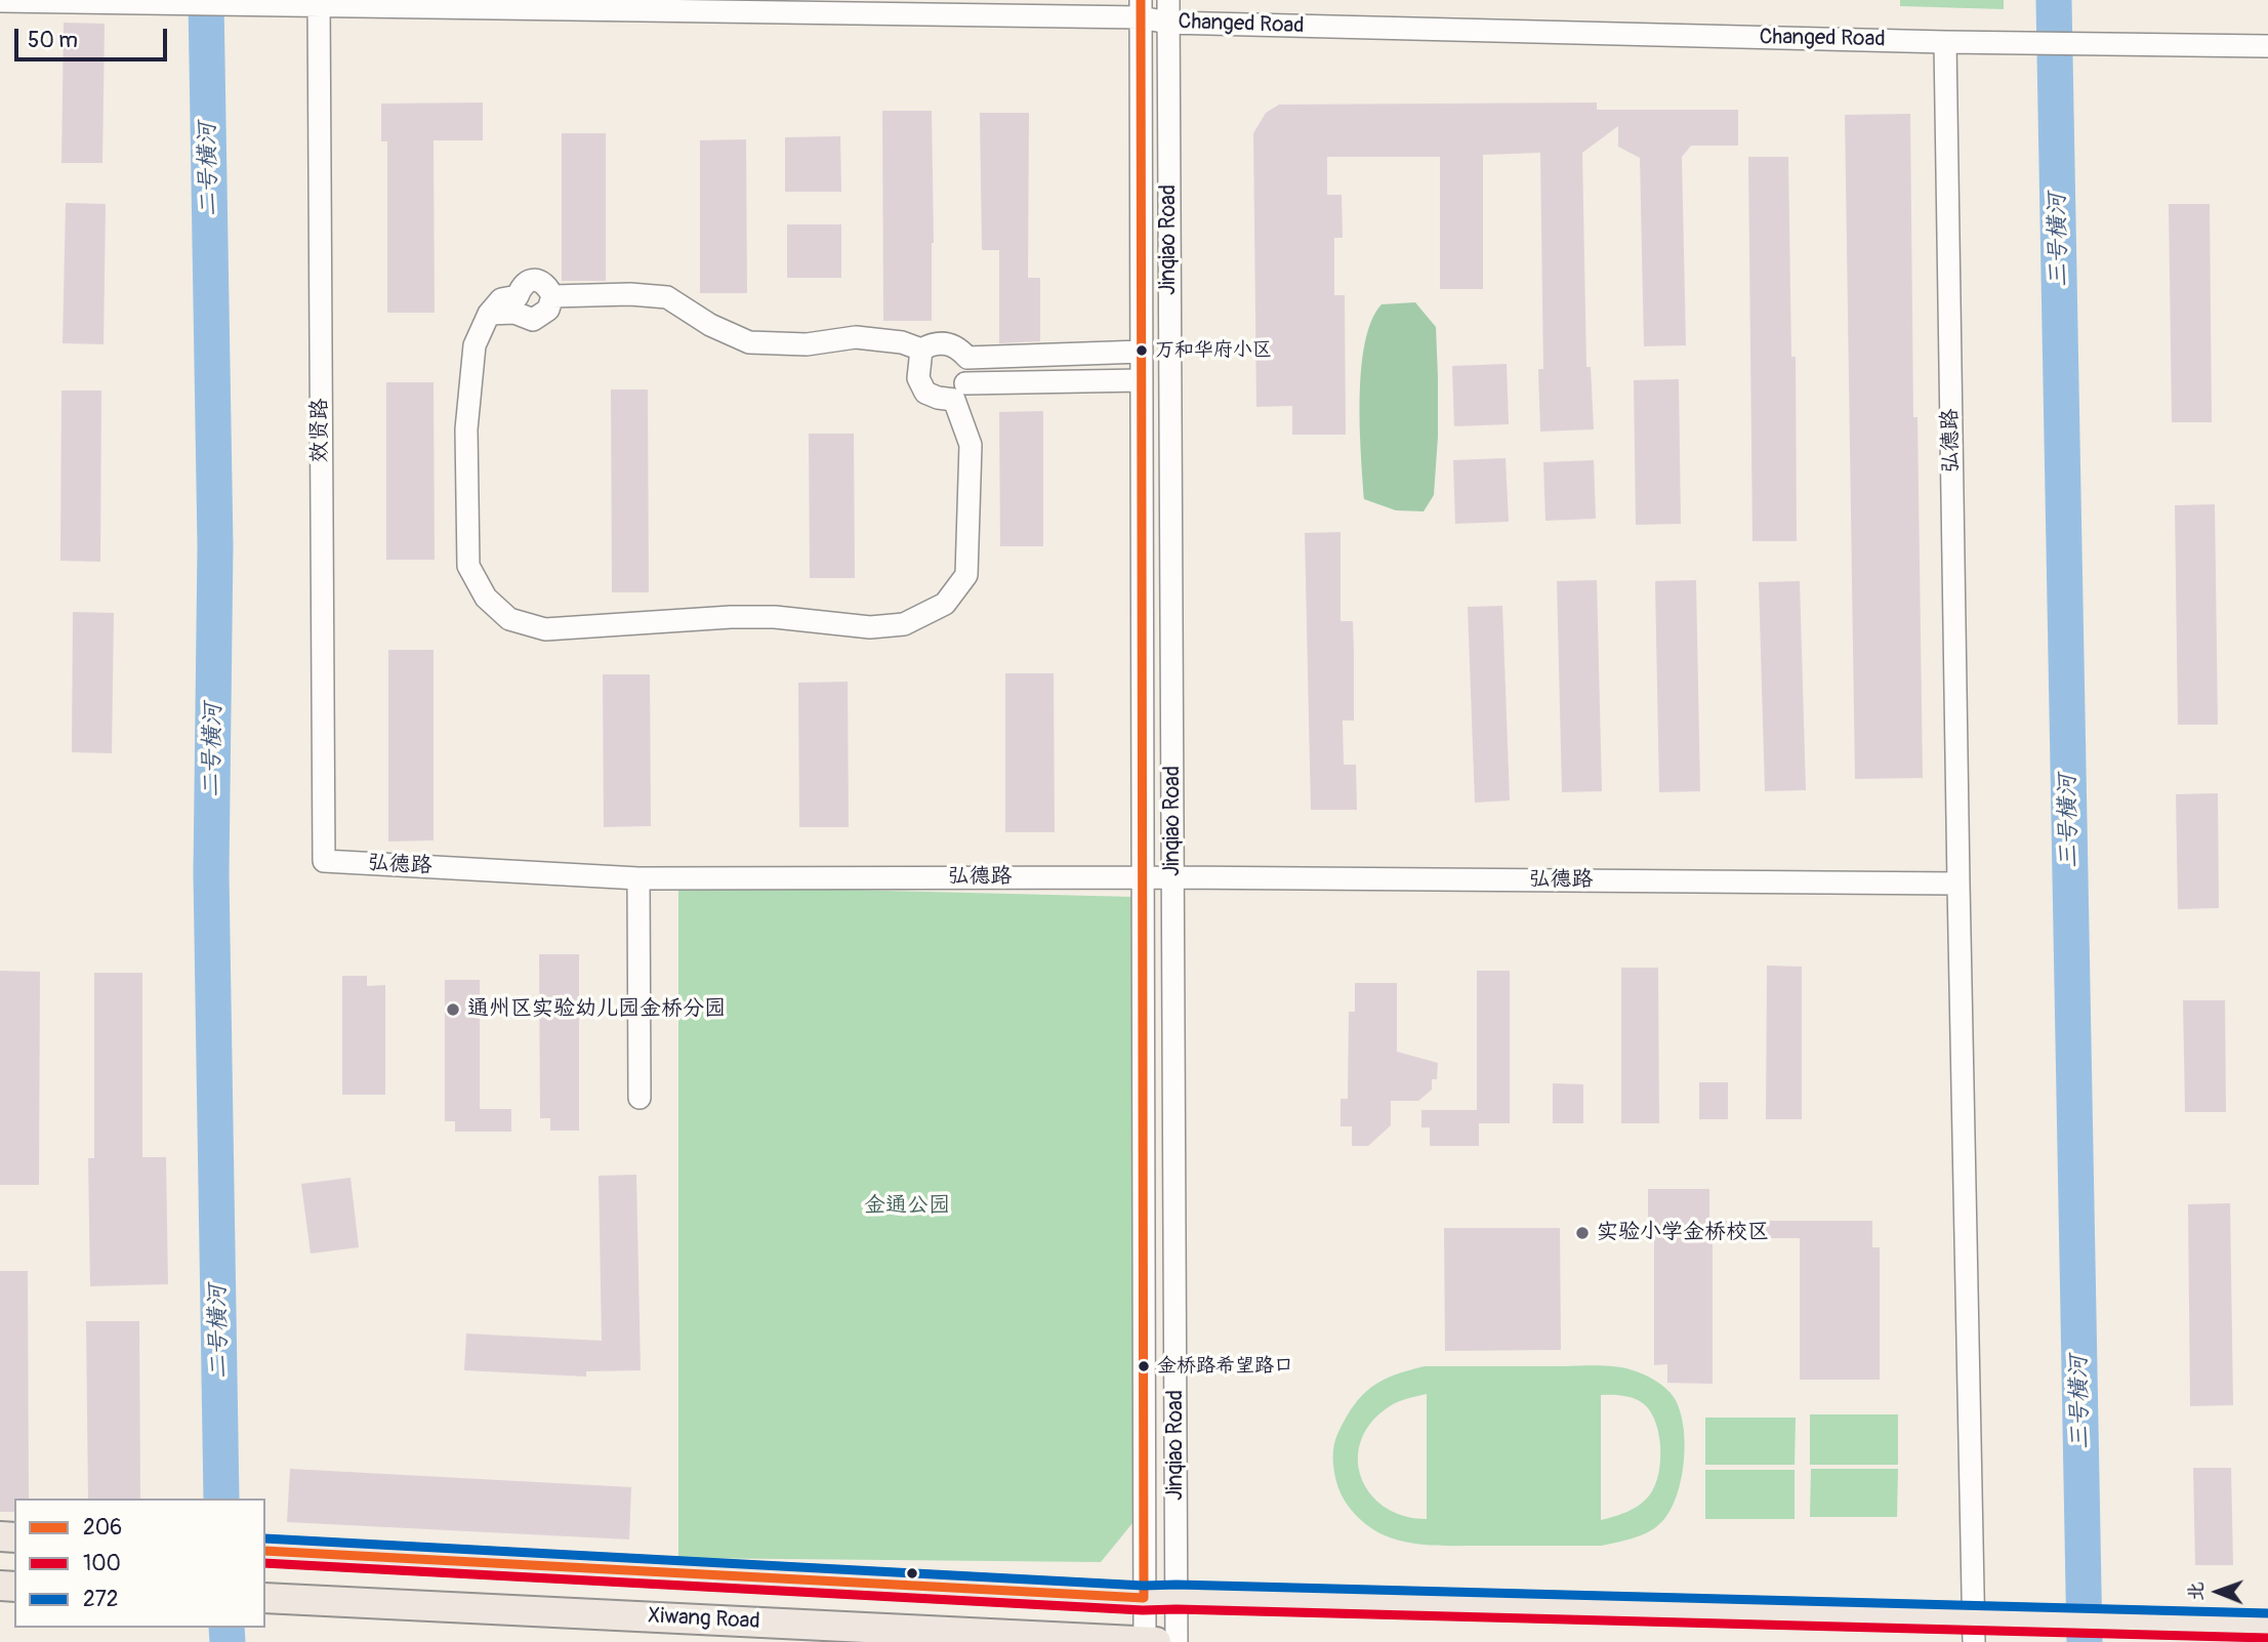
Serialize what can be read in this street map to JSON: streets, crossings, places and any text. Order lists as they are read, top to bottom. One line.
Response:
{"streets":{"main road":["Xiwang Road"],"street":["Changed Road","Jinqiao Road","效贤路","弘德路"]},"crossings":[["Changed Road","Jinqiao Road"],["Changed Road","效贤路"],["Changed Road","弘德路"],["Jinqiao Road","弘德路"],["Jinqiao Road","Xiwang Road"],["效贤路","弘德路"]],"water":["二号横河","三号横河"],"parks":["金通公园"],"places":["万和华府小区","通州区实验幼儿园金桥分园","实验小学金桥校区","金桥路希望路口"],"lines":["transit line 206","transit line 272","transit line 100"],"legend":["206","100","272"],"scale_bar":"50 m","north":"left"}
